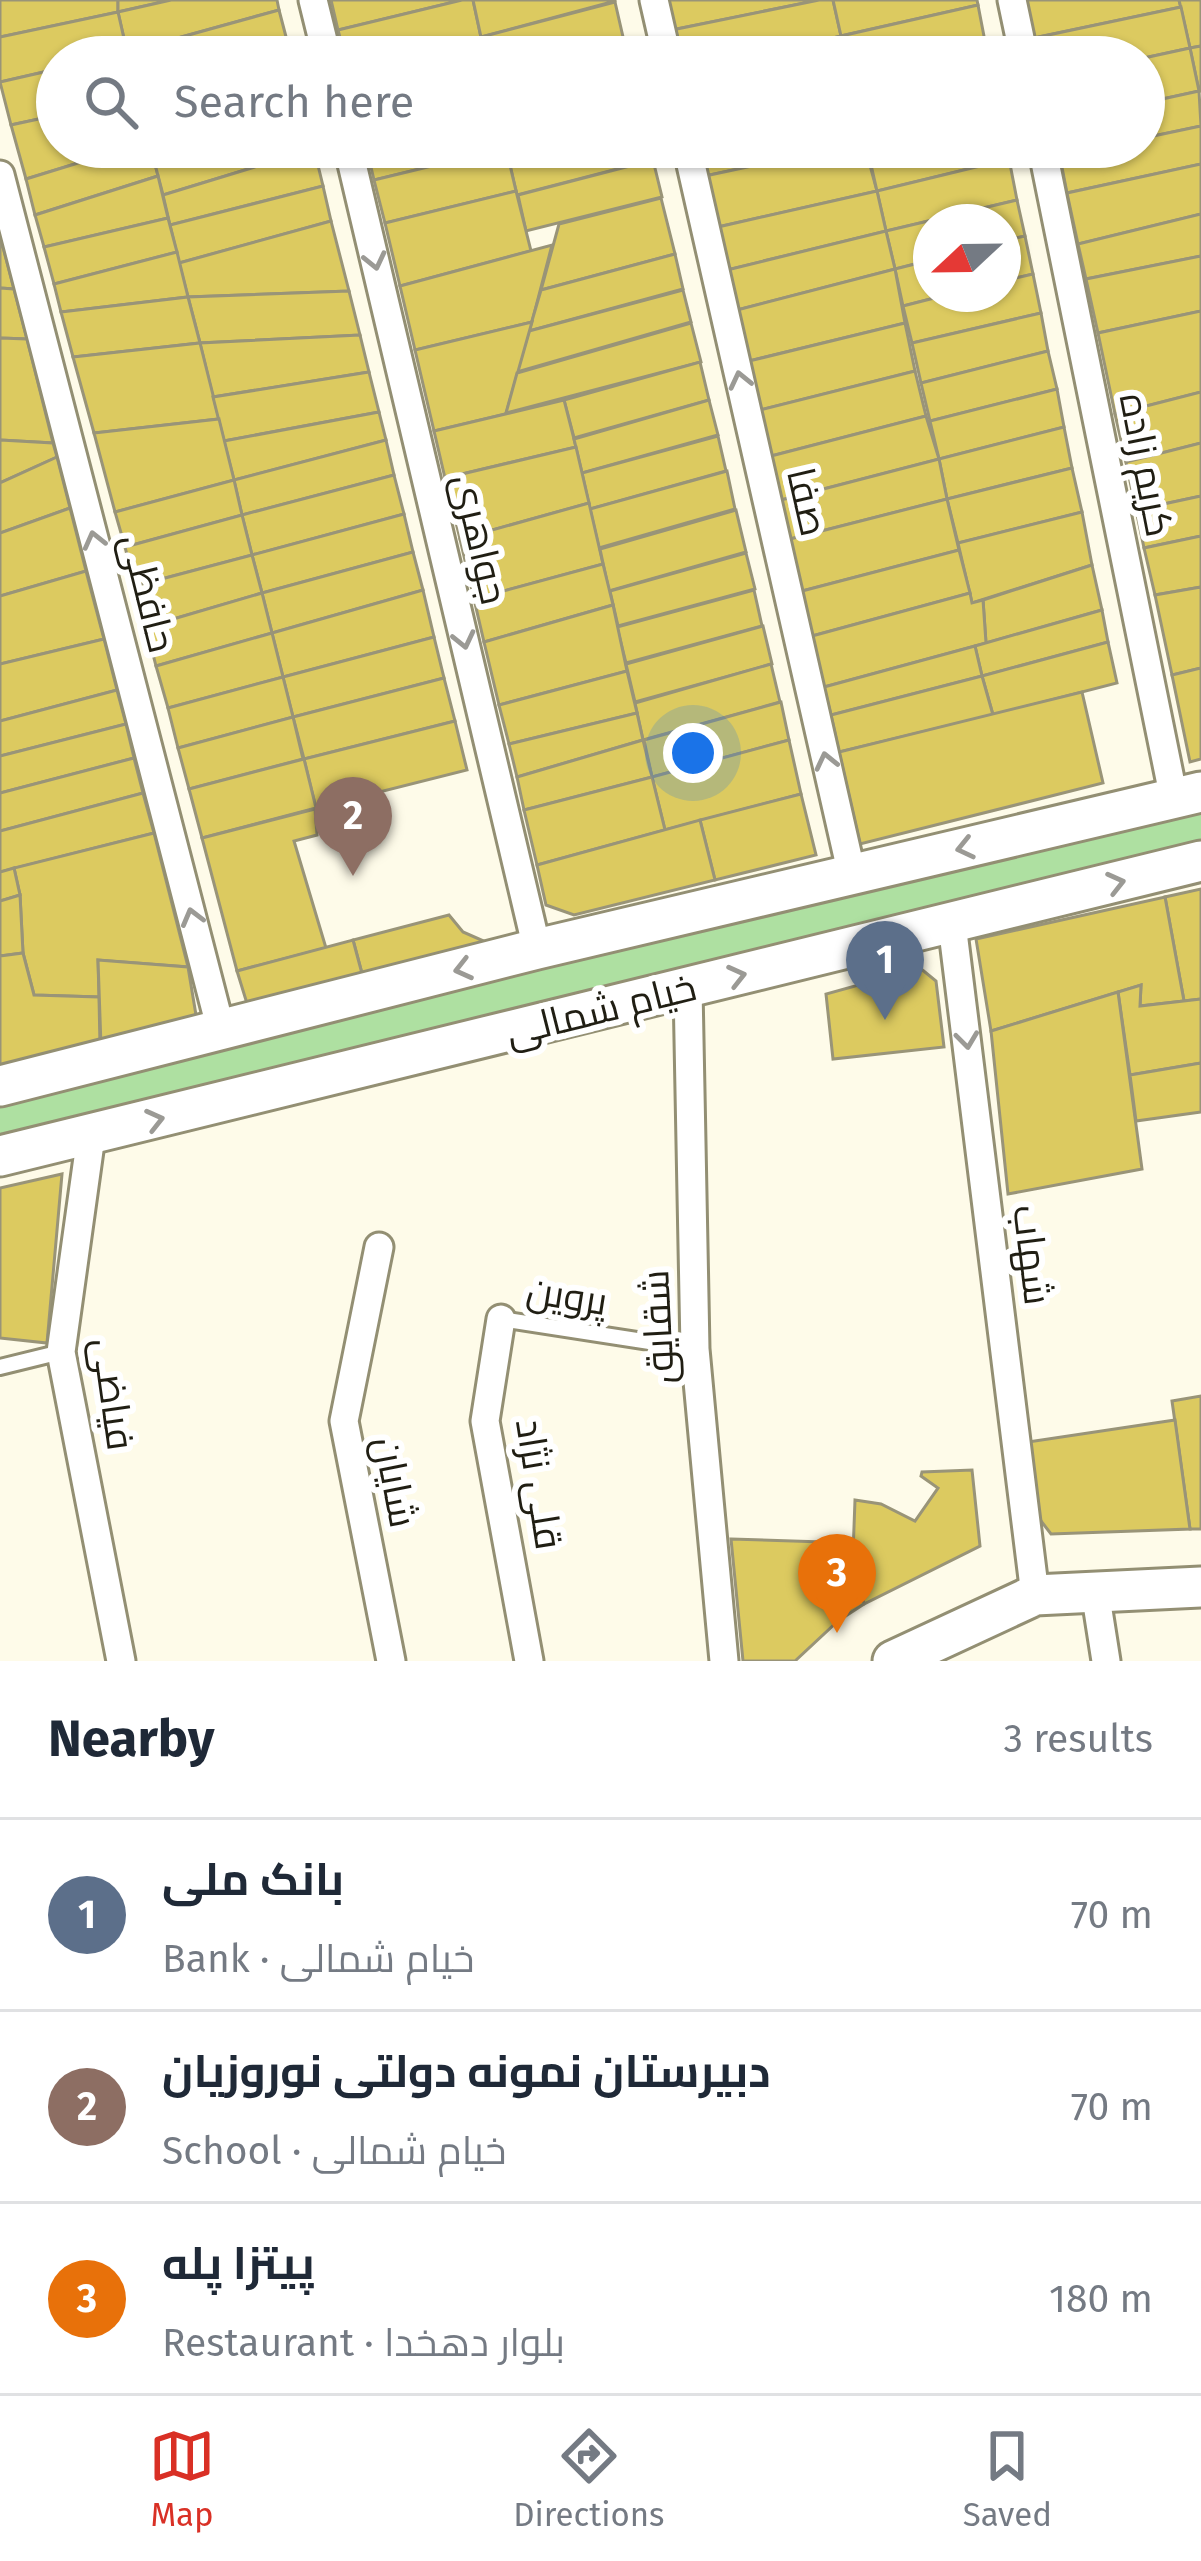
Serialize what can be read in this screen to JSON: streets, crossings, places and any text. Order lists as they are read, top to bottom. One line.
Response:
{"streets":{"main road":["خیام شمالی"],"street":["کریم زاده","صفا","جواهری","حافظی","شهاب","شقایق","فیاضی","شایان","قلی نژاد"],"lane":["پروین"]},"crossings":[["کریم زاده","خیام شمالی"],["صفا","خیام شمالی"],["جواهری","خیام شمالی"],["حافظی","خیام شمالی"],["خیام شمالی","شهاب"],["خیام شمالی","شقایق"],["خیام شمالی","فیاضی"],["پروین","شقایق"],["پروین","قلی نژاد"]],"one_way":["صفا","جواهری","حافظی","شهاب"],"north":"left","page":{"search":"Search here","pins":["2","1","3"],"heading":["Nearby","3 results"],"list":[{"mark":"1","name":"بانک ملی","note":"Bank · خیام شمالی","value":"70 m"},{"mark":"2","name":"دبیرستان نمونه دولتی نوروزیان","note":"School · خیام شمالی","value":"70 m"},{"mark":"3","name":"پیتزا پله","note":"Restaurant · بلوار دهخدا","value":"180 m"}],"nav":["Map","Directions","Saved"]}}
